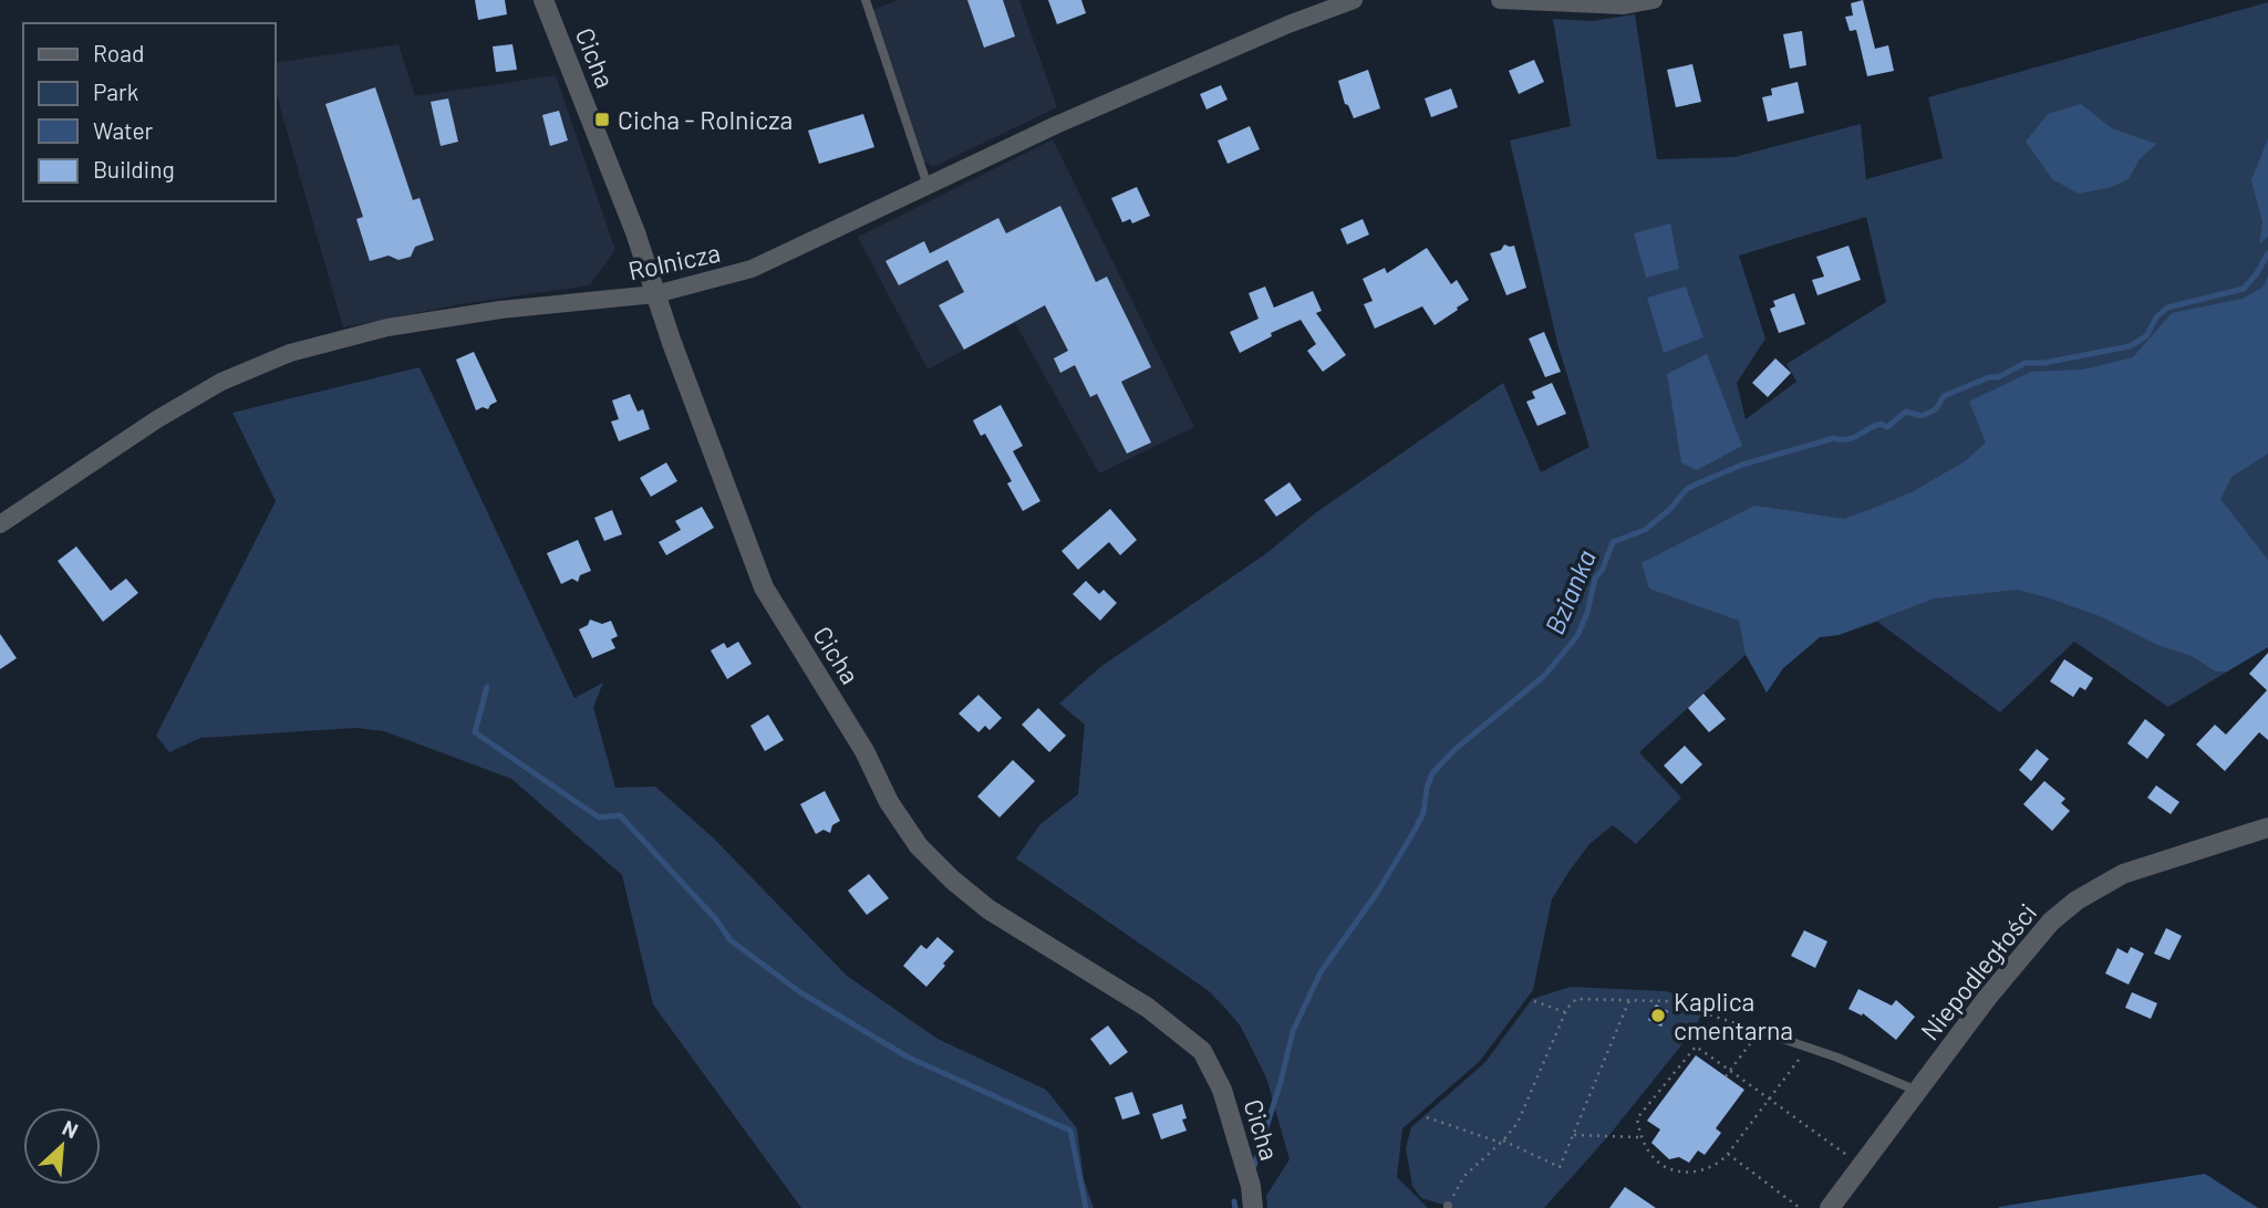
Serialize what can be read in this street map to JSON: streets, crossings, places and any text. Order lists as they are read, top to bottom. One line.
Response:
{"streets":{"street":["Cicha","Rolnicza","Niepodległości"]},"crossings":[["Cicha","Rolnicza"]],"water":["Bzianka"],"places":{"transit":["Cicha - Rolnicza"],"other":["Kaplica cmentarna"]},"legend":["Road","Park","Water","Building"],"north":"top right"}
